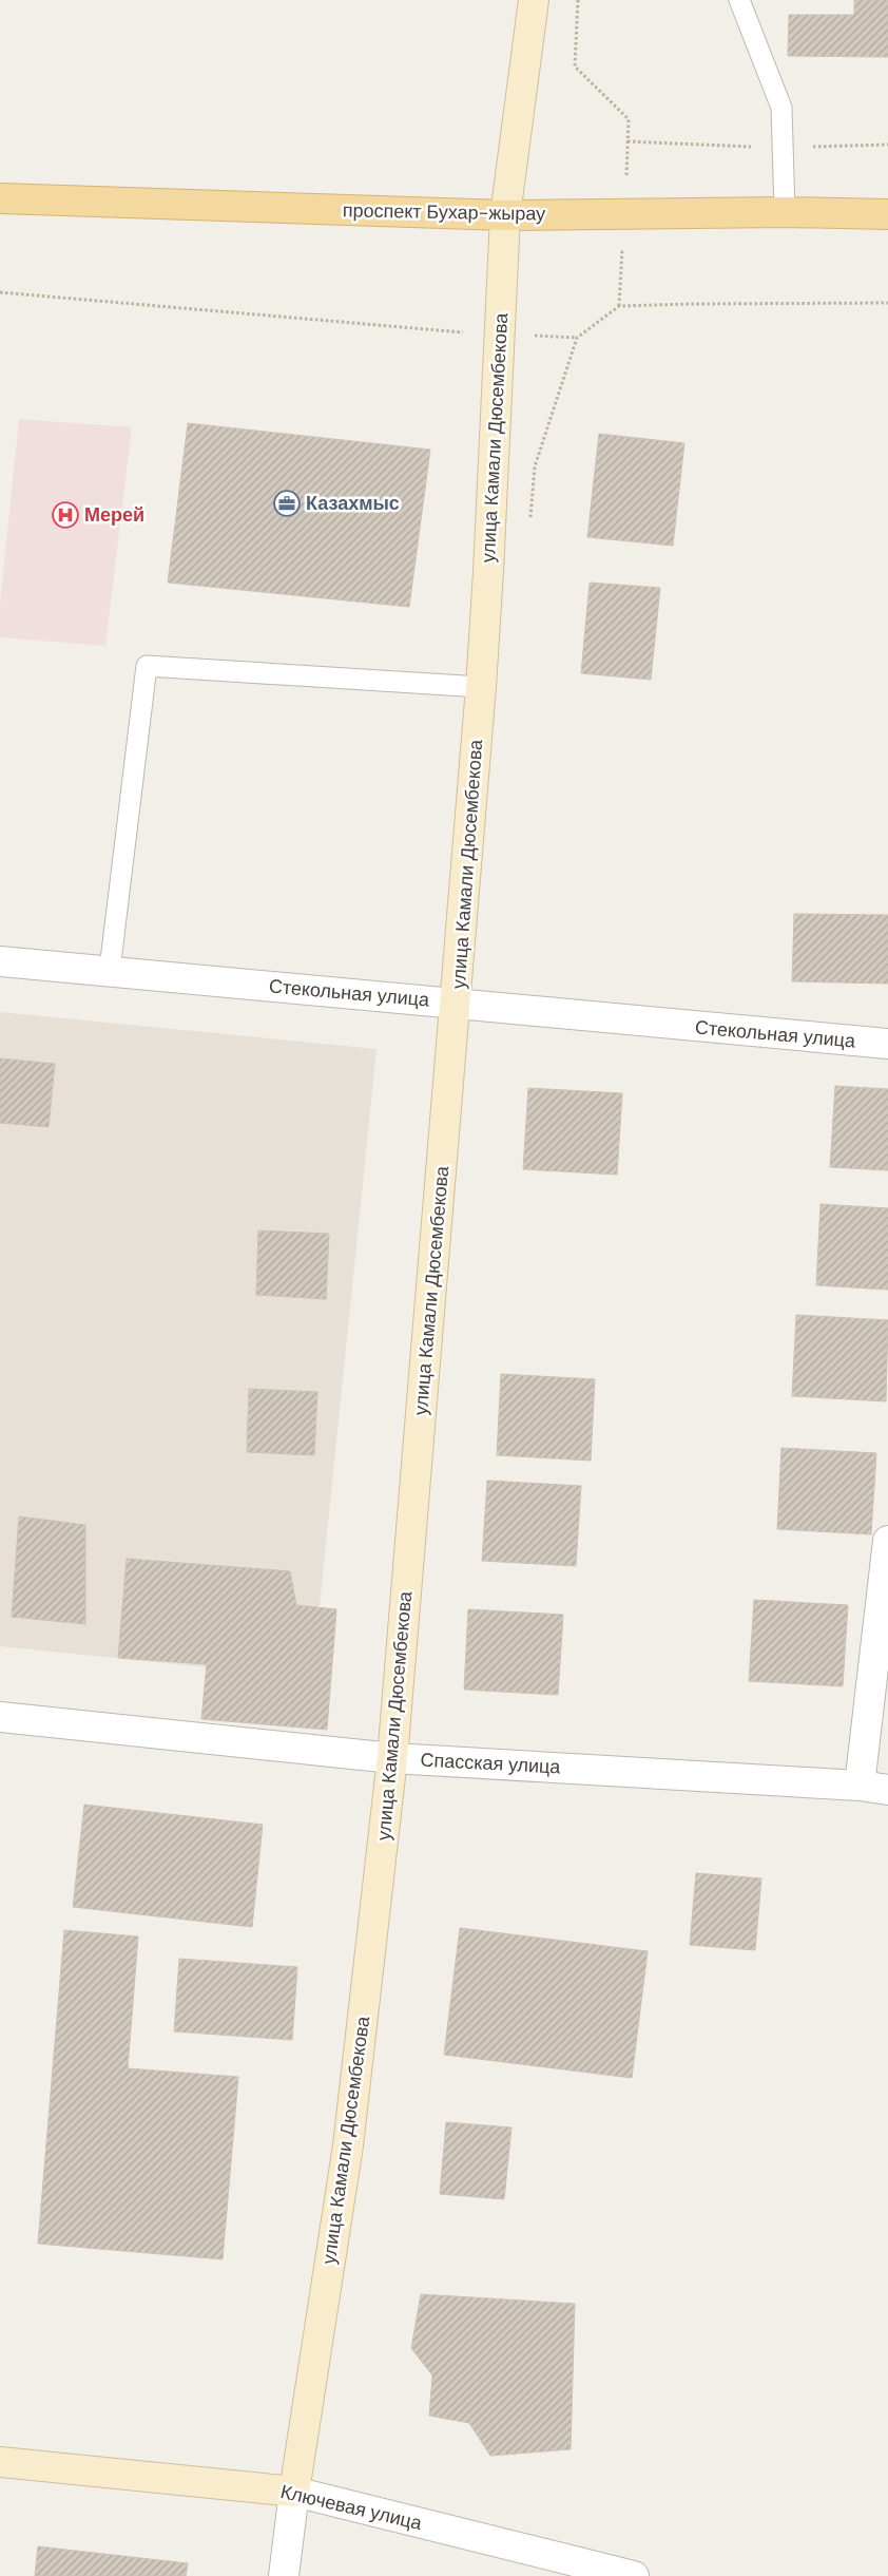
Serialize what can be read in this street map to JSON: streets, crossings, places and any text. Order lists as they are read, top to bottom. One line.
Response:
{"streets":{"main road":["проспект Бухар-жырау","улица Камали Дюсембекова","Ключевая улица"],"street":["Стекольная улица","Спасская улица"]},"crossings":[["проспект Бухар-жырау","улица Камали Дюсембекова"],["улица Камали Дюсембекова","Стекольная улица"],["улица Камали Дюсембекова","Спасская улица"],["улица Камали Дюсембекова","Ключевая улица"]],"places":{"office":["Казахмыс"],"hospital":["Мерей"]}}
